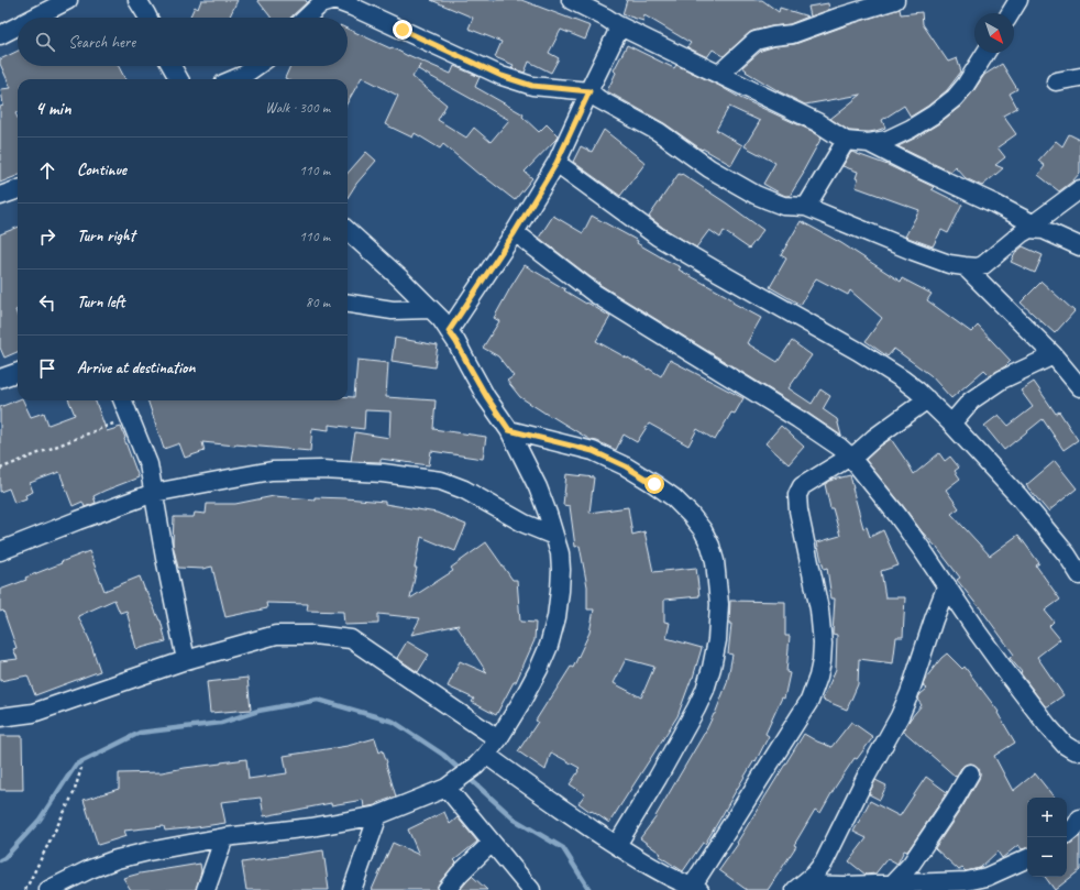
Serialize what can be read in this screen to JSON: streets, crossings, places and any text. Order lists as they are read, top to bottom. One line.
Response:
{"north":"bottom right","page":{"search":"Search here","heading":["4 min","Walk · 300 m"],"list":[["Continue","110 m"],["Turn right","110 m"],["Turn left","80 m"],"Arrive at destination"],"map_buttons":["+","−"]}}
